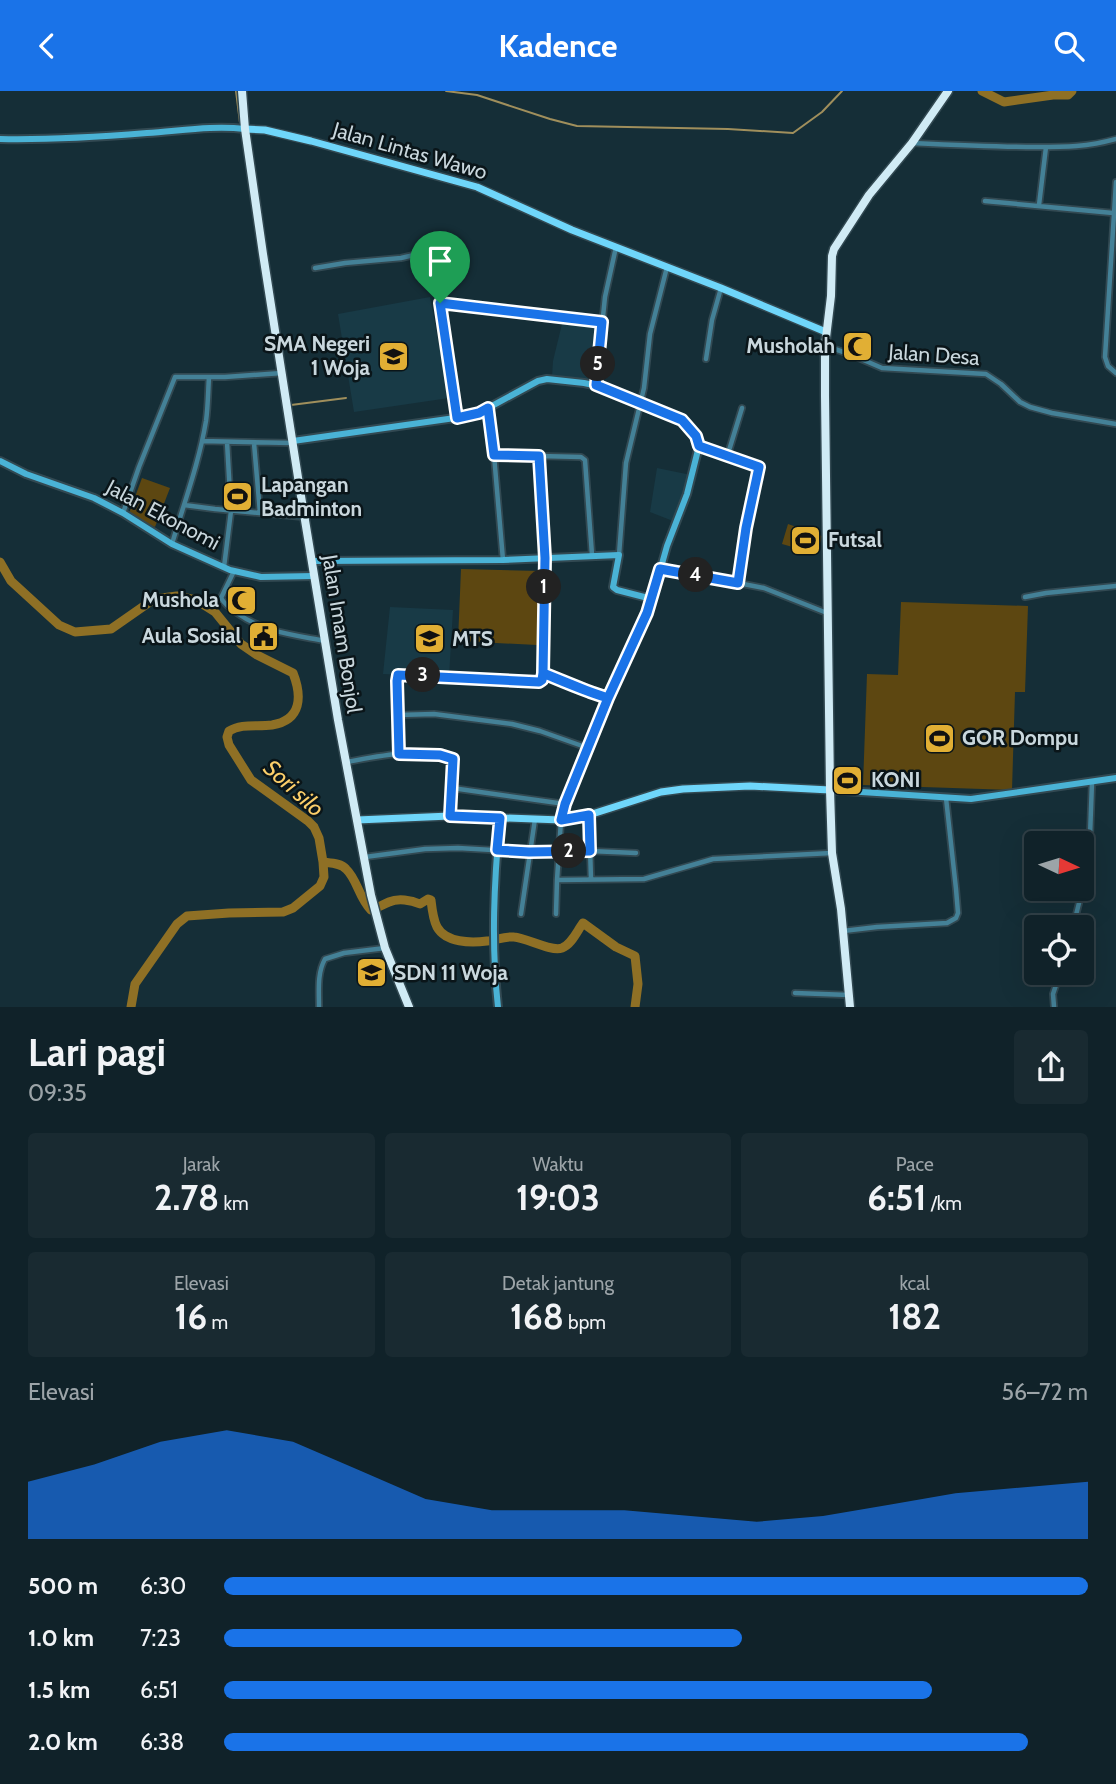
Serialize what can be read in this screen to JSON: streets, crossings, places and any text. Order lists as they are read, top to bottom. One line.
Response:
{"streets":{"highway":["Jalan Imam Bonjol"],"main road":["Jalan Lintas Wawo"],"street":["Jalan Desa","Jalan Ekonomi"]},"crossings":[["Jalan Lintas Wawo","Jalan Imam Bonjol"],["Jalan Ekonomi","Jalan Imam Bonjol"]],"water":["Sori silo"],"places":{"mosque":["Musholah","Mushola"],"school or university":["SMA Negeri 1 Woja","MTS","SDN 11 Woja"],"sports":["Lapangan Badminton","Futsal","GOR Dompu","KONI"],"public building":["Aula Sosial"]},"north":"right","page":{"header":"Kadence","pins":["5","4","1","3","2"],"heading":["Lari pagi","09:35"],"stats":[["Jarak","2.78 km"],["Waktu","19:03"],["Pace","6:51 /km"],["Elevasi","16 m"],["Detak jantung","168 bpm"],["kcal","182"]],"chart":["Elevasi","56–72 m"],"list":[{"name":"500 m","note":"6:30"},{"name":"1.0 km","note":"7:23"},{"name":"1.5 km","note":"6:51"},{"name":"2.0 km","note":"6:38"}]}}
